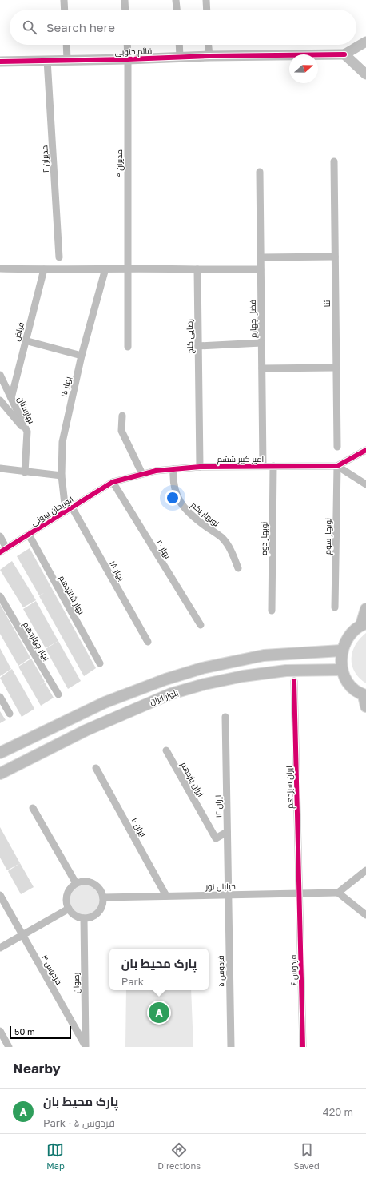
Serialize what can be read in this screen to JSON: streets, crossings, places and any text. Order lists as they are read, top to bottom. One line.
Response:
{"streets":{"main road":["بلوار ایران"],"street":["قائم جنوبی","مدیران ۲","مدیران ۴","ثنا","فضل چهارم","فیاض","رضایی کلج","بهار ۱۵","بهارستان","امیر کبیر ششم","ابوریحان بیرونی","نوبهار یکم","نوبهار سوم","نوبهار دوم","بهار ۲۰","بهار ۱۸","بهار شانزدهم","بهار چهاردهم","ایران یازدهم","ایران سیزدهم","ایران ۱۲","ایران ۱۰","خیابان نور","فردوس ۴","فردوس ۶","فردوس ۵","رضوان"]},"crossings":[["قائم جنوبی","مدیران ۲"],["قائم جنوبی","مدیران ۴"],["فضل چهارم","امیر کبیر ششم"],["فیاض","بهارستان"],["رضایی کلج","امیر کبیر ششم"],["بهار ۱۵","ابوریحان بیرونی"],["امیر کبیر ششم","ابوریحان بیرونی"],["امیر کبیر ششم","نوبهار یکم"],["امیر کبیر ششم","نوبهار سوم"],["امیر کبیر ششم","نوبهار دوم"],["امیر کبیر ششم","بهار ۲۰"],["ابوریحان بیرونی","بهار ۲۰"],["ابوریحان بیرونی","بهار ۱۸"],["ابوریحان بیرونی","بهار شانزدهم"],["ایران یازدهم","ایران ۱۲"],["ایران سیزدهم","خیابان نور"],["ایران سیزدهم","فردوس ۶"],["ایران ۱۲","خیابان نور"],["ایران ۱۲","فردوس ۵"],["ایران ۱۰","خیابان نور"],["خیابان نور","فردوس ۶"],["خیابان نور","فردوس ۵"],["خیابان نور","رضوان"],["فردوس ۴","رضوان"]],"scale_bar":"50 m","north":"right","page":{"search":"Search here","popup":["پارک محیط بان","Park"],"pins":"A","scale":"50 m","heading":"Nearby","list":[{"mark":"A","name":"پارک محیط بان","note":"Park · فردوس ۵","value":"420 m"}],"nav":["Map","Directions","Saved"]}}
